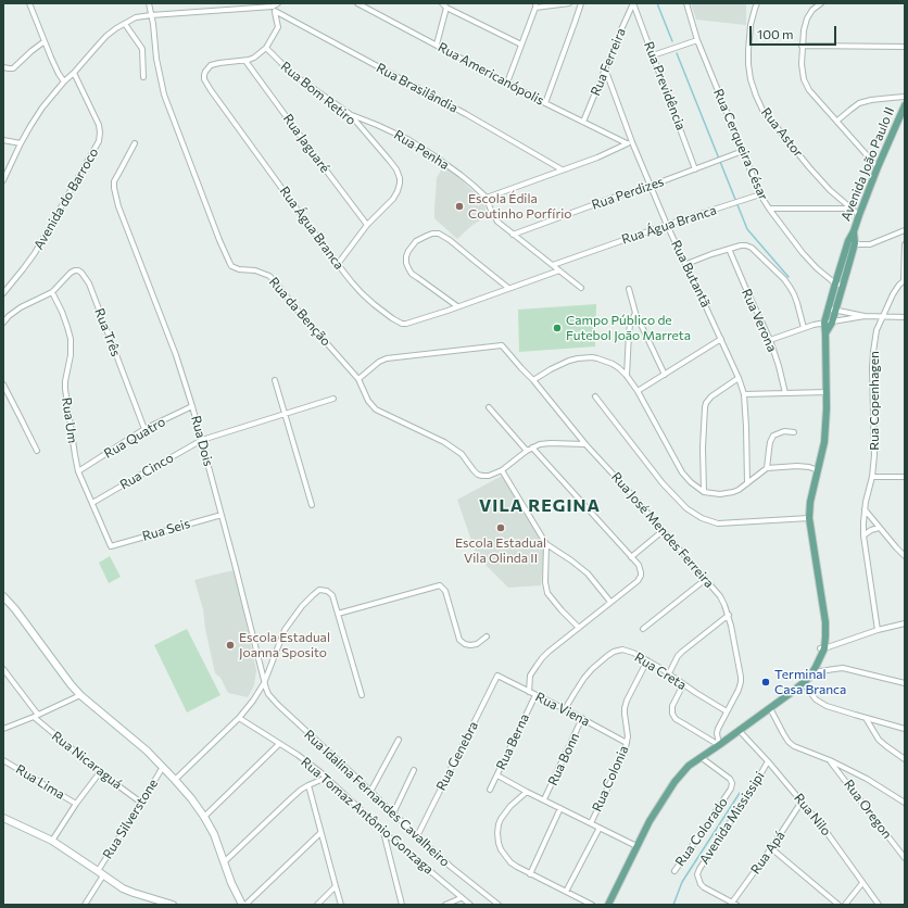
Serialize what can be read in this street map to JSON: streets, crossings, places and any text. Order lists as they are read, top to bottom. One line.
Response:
{"streets":{"main road":["Avenida João Paulo II"],"street":["Rua Ferreira","Rua Americanópolis","Rua Previdência","Rua Brasilândia","Rua Bom Retiro","Rua Astor","Rua Jaguaré","Rua Cerqueira César","Rua Penha","Rua Perdizes","Avenida do Barroco","Rua Água Branca","Rua Butantã","Rua da Benção","Rua Verona","Rua Três","Rua Copenhagen","Rua Um","Rua Quatro","Rua Dois","Rua Cinco","Rua Seis","Rua José Mendes Ferreira","Rua Creta","Rua Viena","Rua Berna","Rua Genebra","Rua Bonn","Rua Nicaraguá","Rua Colonia","Rua Lima","Rua Idalina Fernandes Cavalheiro","Rua Oregon","Rua Nilo","Rua Tomaz Antônio Gonzaga","Avenida Mississipi","Rua Silverstone","Rua Colorado","Rua Apá"]},"crossings":[["Rua Ferreira","Rua Americanópolis"],["Rua Ferreira","Rua Previdência"],["Rua Ferreira","Rua Butantã"],["Rua Previdência","Rua Perdizes"],["Rua Brasilândia","Rua Água Branca"],["Rua Bom Retiro","Rua Jaguaré"],["Rua Bom Retiro","Rua Penha"],["Rua Bom Retiro","Rua Água Branca"],["Rua Astor","Avenida João Paulo II"],["Rua Jaguaré","Rua Água Branca"],["Rua Cerqueira César","Avenida João Paulo II"],["Rua Cerqueira César","Rua Perdizes"],["Rua Cerqueira César","Rua Água Branca"],["Avenida João Paulo II","Rua José Mendes Ferreira"],["Avenida João Paulo II","Rua Oregon"],["Avenida João Paulo II","Rua Nilo"],["Avenida João Paulo II","Rua Colorado"],["Rua Perdizes","Rua Butantã"],["Rua Água Branca","Rua Butantã"],["Rua da Benção","Rua José Mendes Ferreira"],["Rua Três","Rua Um"],["Rua Três","Rua Quatro"],["Rua Um","Rua Quatro"],["Rua Um","Rua Cinco"],["Rua Um","Rua Seis"],["Rua Quatro","Rua Dois"],["Rua Dois","Rua Cinco"],["Rua Dois","Rua Seis"],["Rua Dois","Rua Idalina Fernandes Cavalheiro"],["Rua José Mendes Ferreira","Rua Creta"],["Rua Creta","Rua Viena"],["Rua Creta","Rua Colonia"],["Rua Viena","Rua Berna"],["Rua Viena","Rua Genebra"],["Rua Viena","Rua Bonn"],["Rua Viena","Rua Colonia"],["Rua Genebra","Rua Idalina Fernandes Cavalheiro"],["Rua Nicaraguá","Rua Silverstone"],["Rua Nilo","Avenida Mississipi"],["Rua Nilo","Rua Apá"],["Avenida Mississipi","Rua Apá"]],"districts":["VILA REGINA"],"places":["Escola Édila Coutinho Porfírio","Campo Público de Futebol João Marreta","Escola Estadual Vila Olinda II","Escola Estadual Joanna Sposito","Terminal Casa Branca"],"scale_bar":"100 m"}
